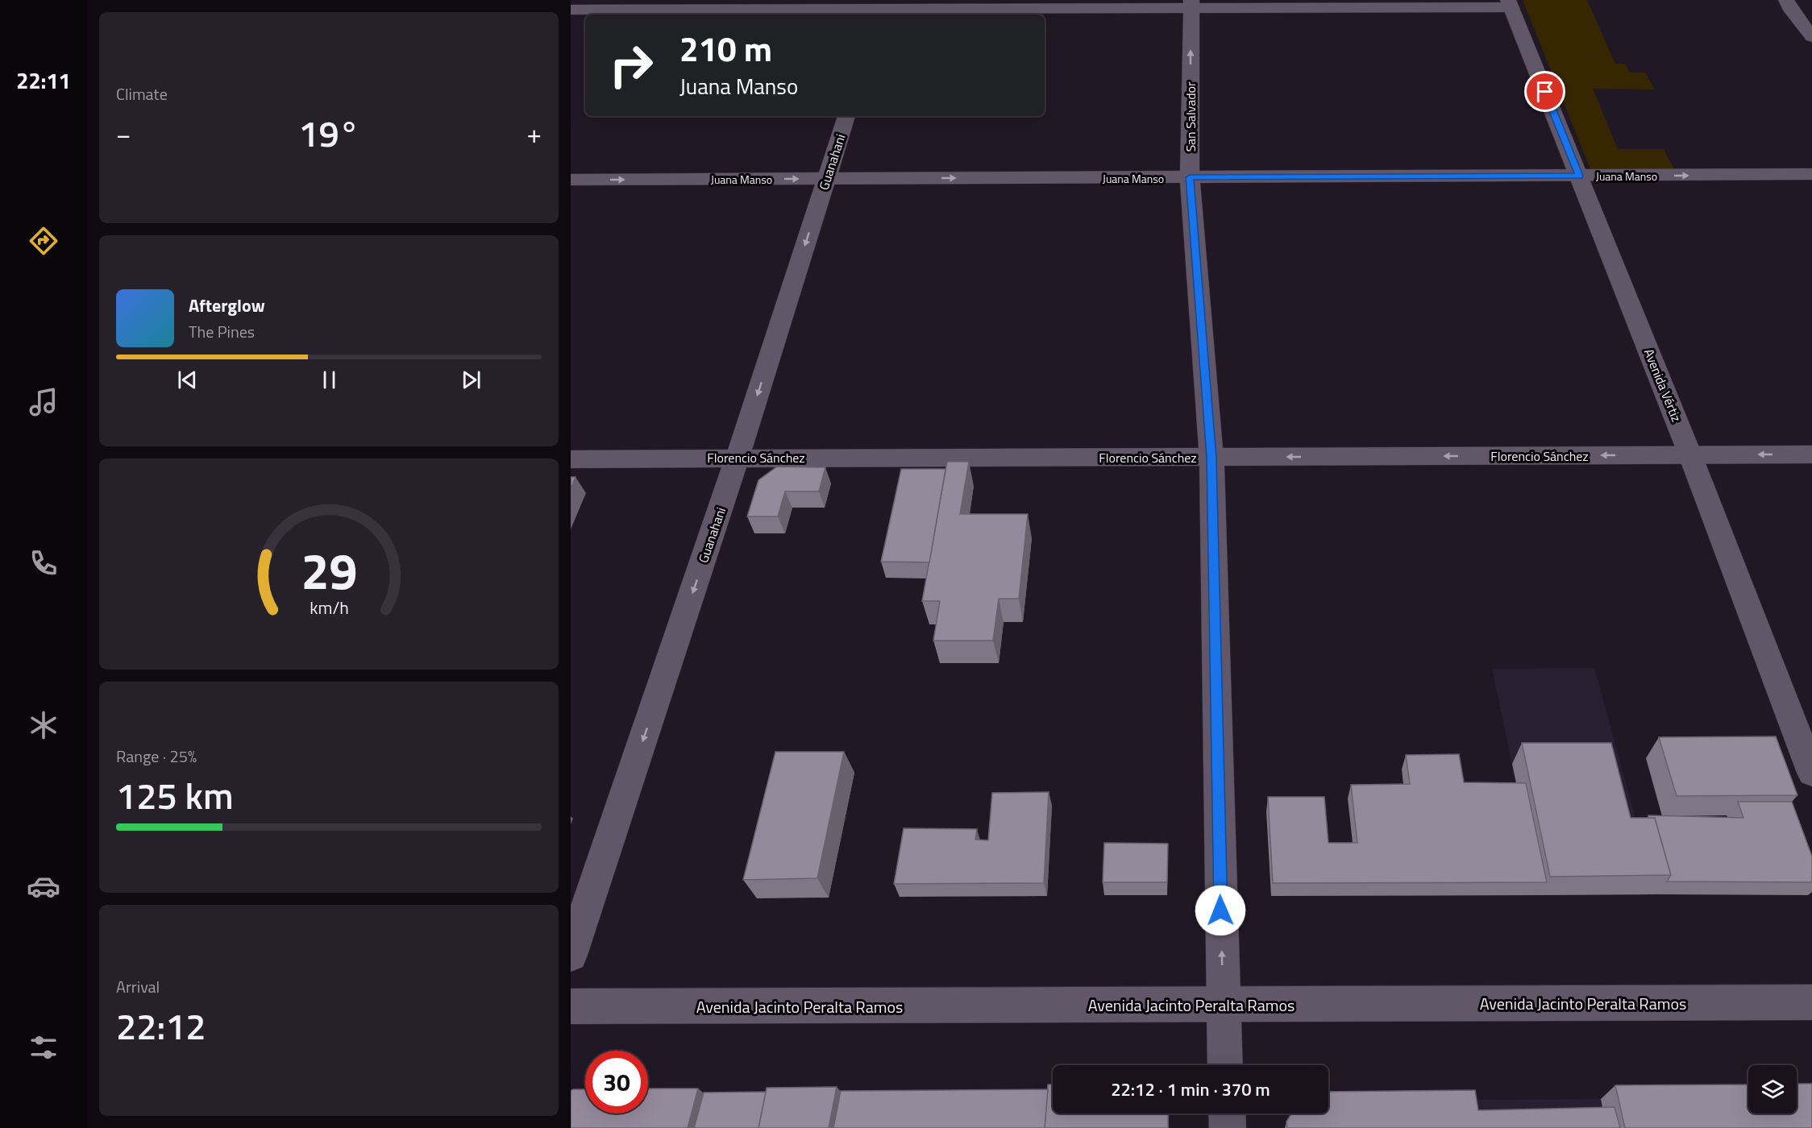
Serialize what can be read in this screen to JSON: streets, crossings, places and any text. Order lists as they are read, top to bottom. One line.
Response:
{"streets":{"street":["San Salvador","Guanahani","Juana Manso","Avenida Vértiz","Florencio Sánchez","Avenida Jacinto Peralta Ramos"]},"crossings":[["San Salvador","Juana Manso"],["San Salvador","Florencio Sánchez"],["San Salvador","Avenida Jacinto Peralta Ramos"],["Guanahani","Juana Manso"],["Guanahani","Florencio Sánchez"],["Juana Manso","Avenida Vértiz"],["Avenida Vértiz","Florencio Sánchez"]],"one_way":["San Salvador","Guanahani","Florencio Sánchez"],"page":{"tabs":"22:11","tile":["Climate",["Range · 25%","125 km"],["Arrival","22:12"]],"turn":["210 m","Juana Manso"],"heat":["−","19°","+"],"song":["Afterglow","The Pines"],"limit":"30","trip":"22:12 · 1 min · 370 m","gauge":["29","km/h"]}}
